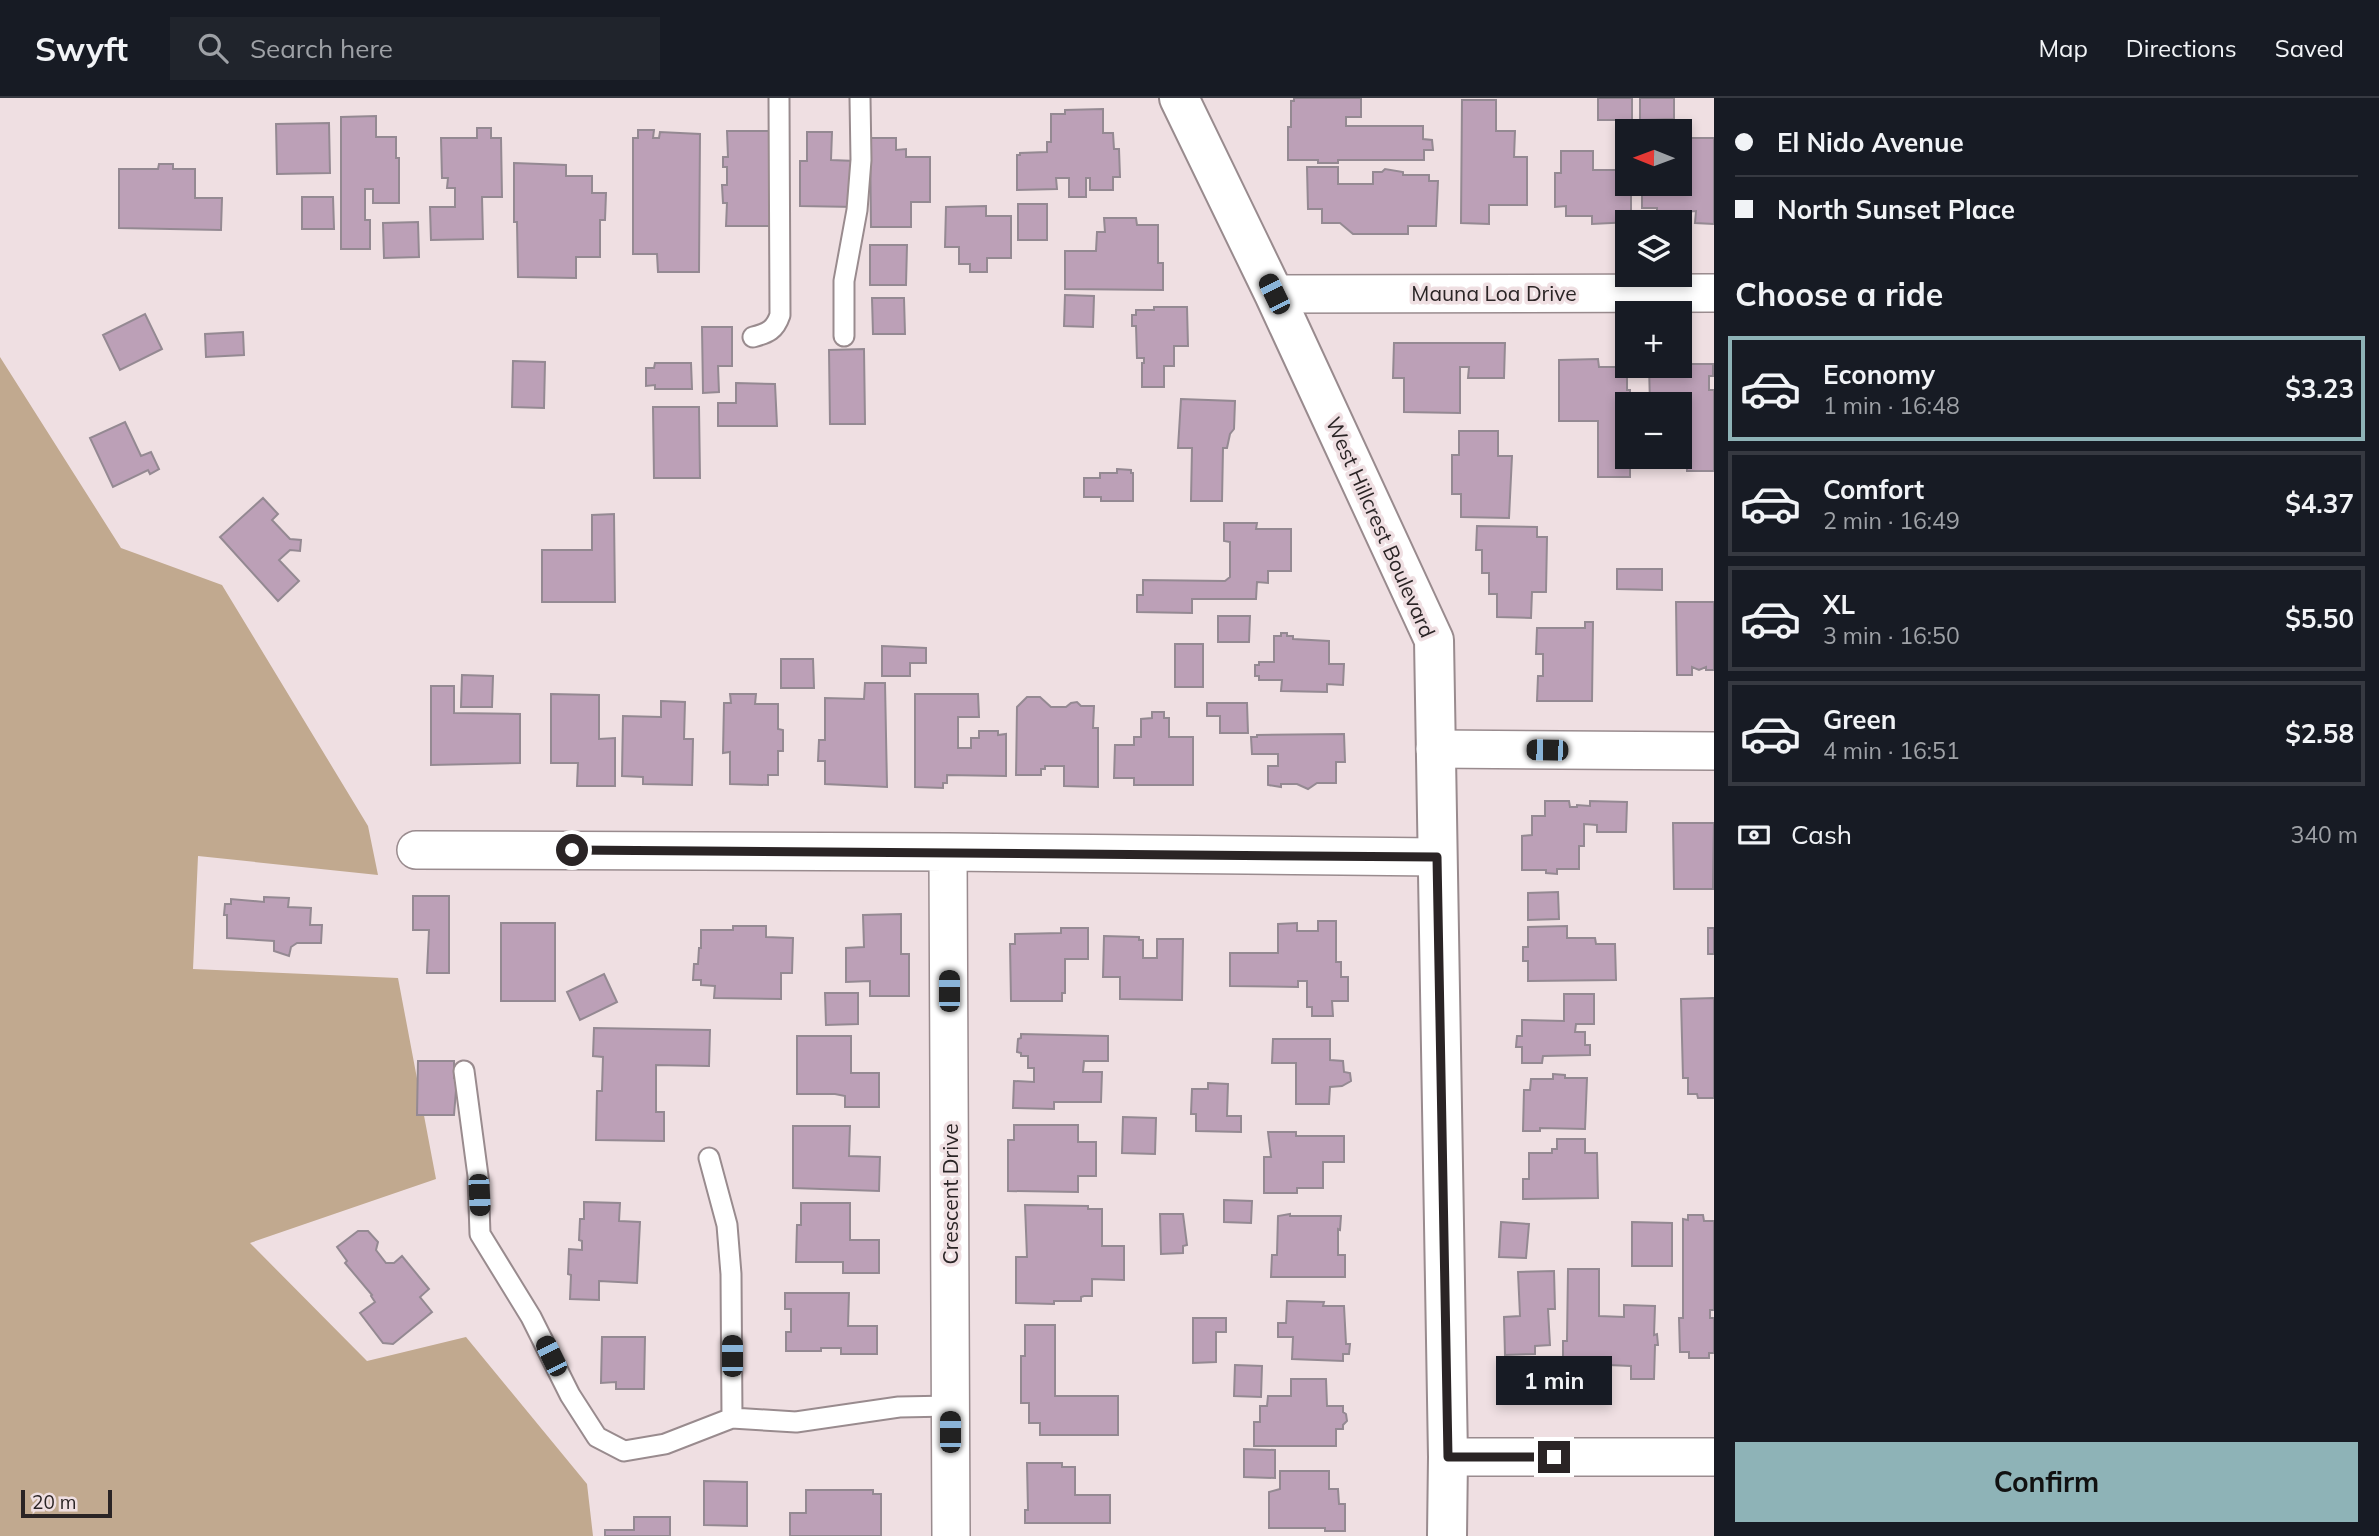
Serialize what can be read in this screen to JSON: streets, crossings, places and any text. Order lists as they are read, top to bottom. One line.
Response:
{"streets":{"street":["Mauna Loa Drive","West Hillcrest Boulevard","Crescent Drive"]},"crossings":[["Mauna Loa Drive","West Hillcrest Boulevard"]],"scale_bar":"20 m","north":"left","page":{"header":"Swyft","search":"Search here","nav":["Map","Directions","Saved"],"banner":["El Nido Avenue","North Sunset Place"],"map_buttons":["+","−"],"heading":"Choose a ride","list":[{"name":"Economy","note":"1 min · 16:48","value":"$3.23"},{"name":"Comfort","note":"2 min · 16:49","value":"$4.37"},{"name":"XL","note":"3 min · 16:50","value":"$5.50"},{"name":"Green","note":"4 min · 16:51","value":"$2.58"}],"pay":["Cash","340 m"],"bubble":"1 min","buttons":"Confirm","scale":"20 m"}}
